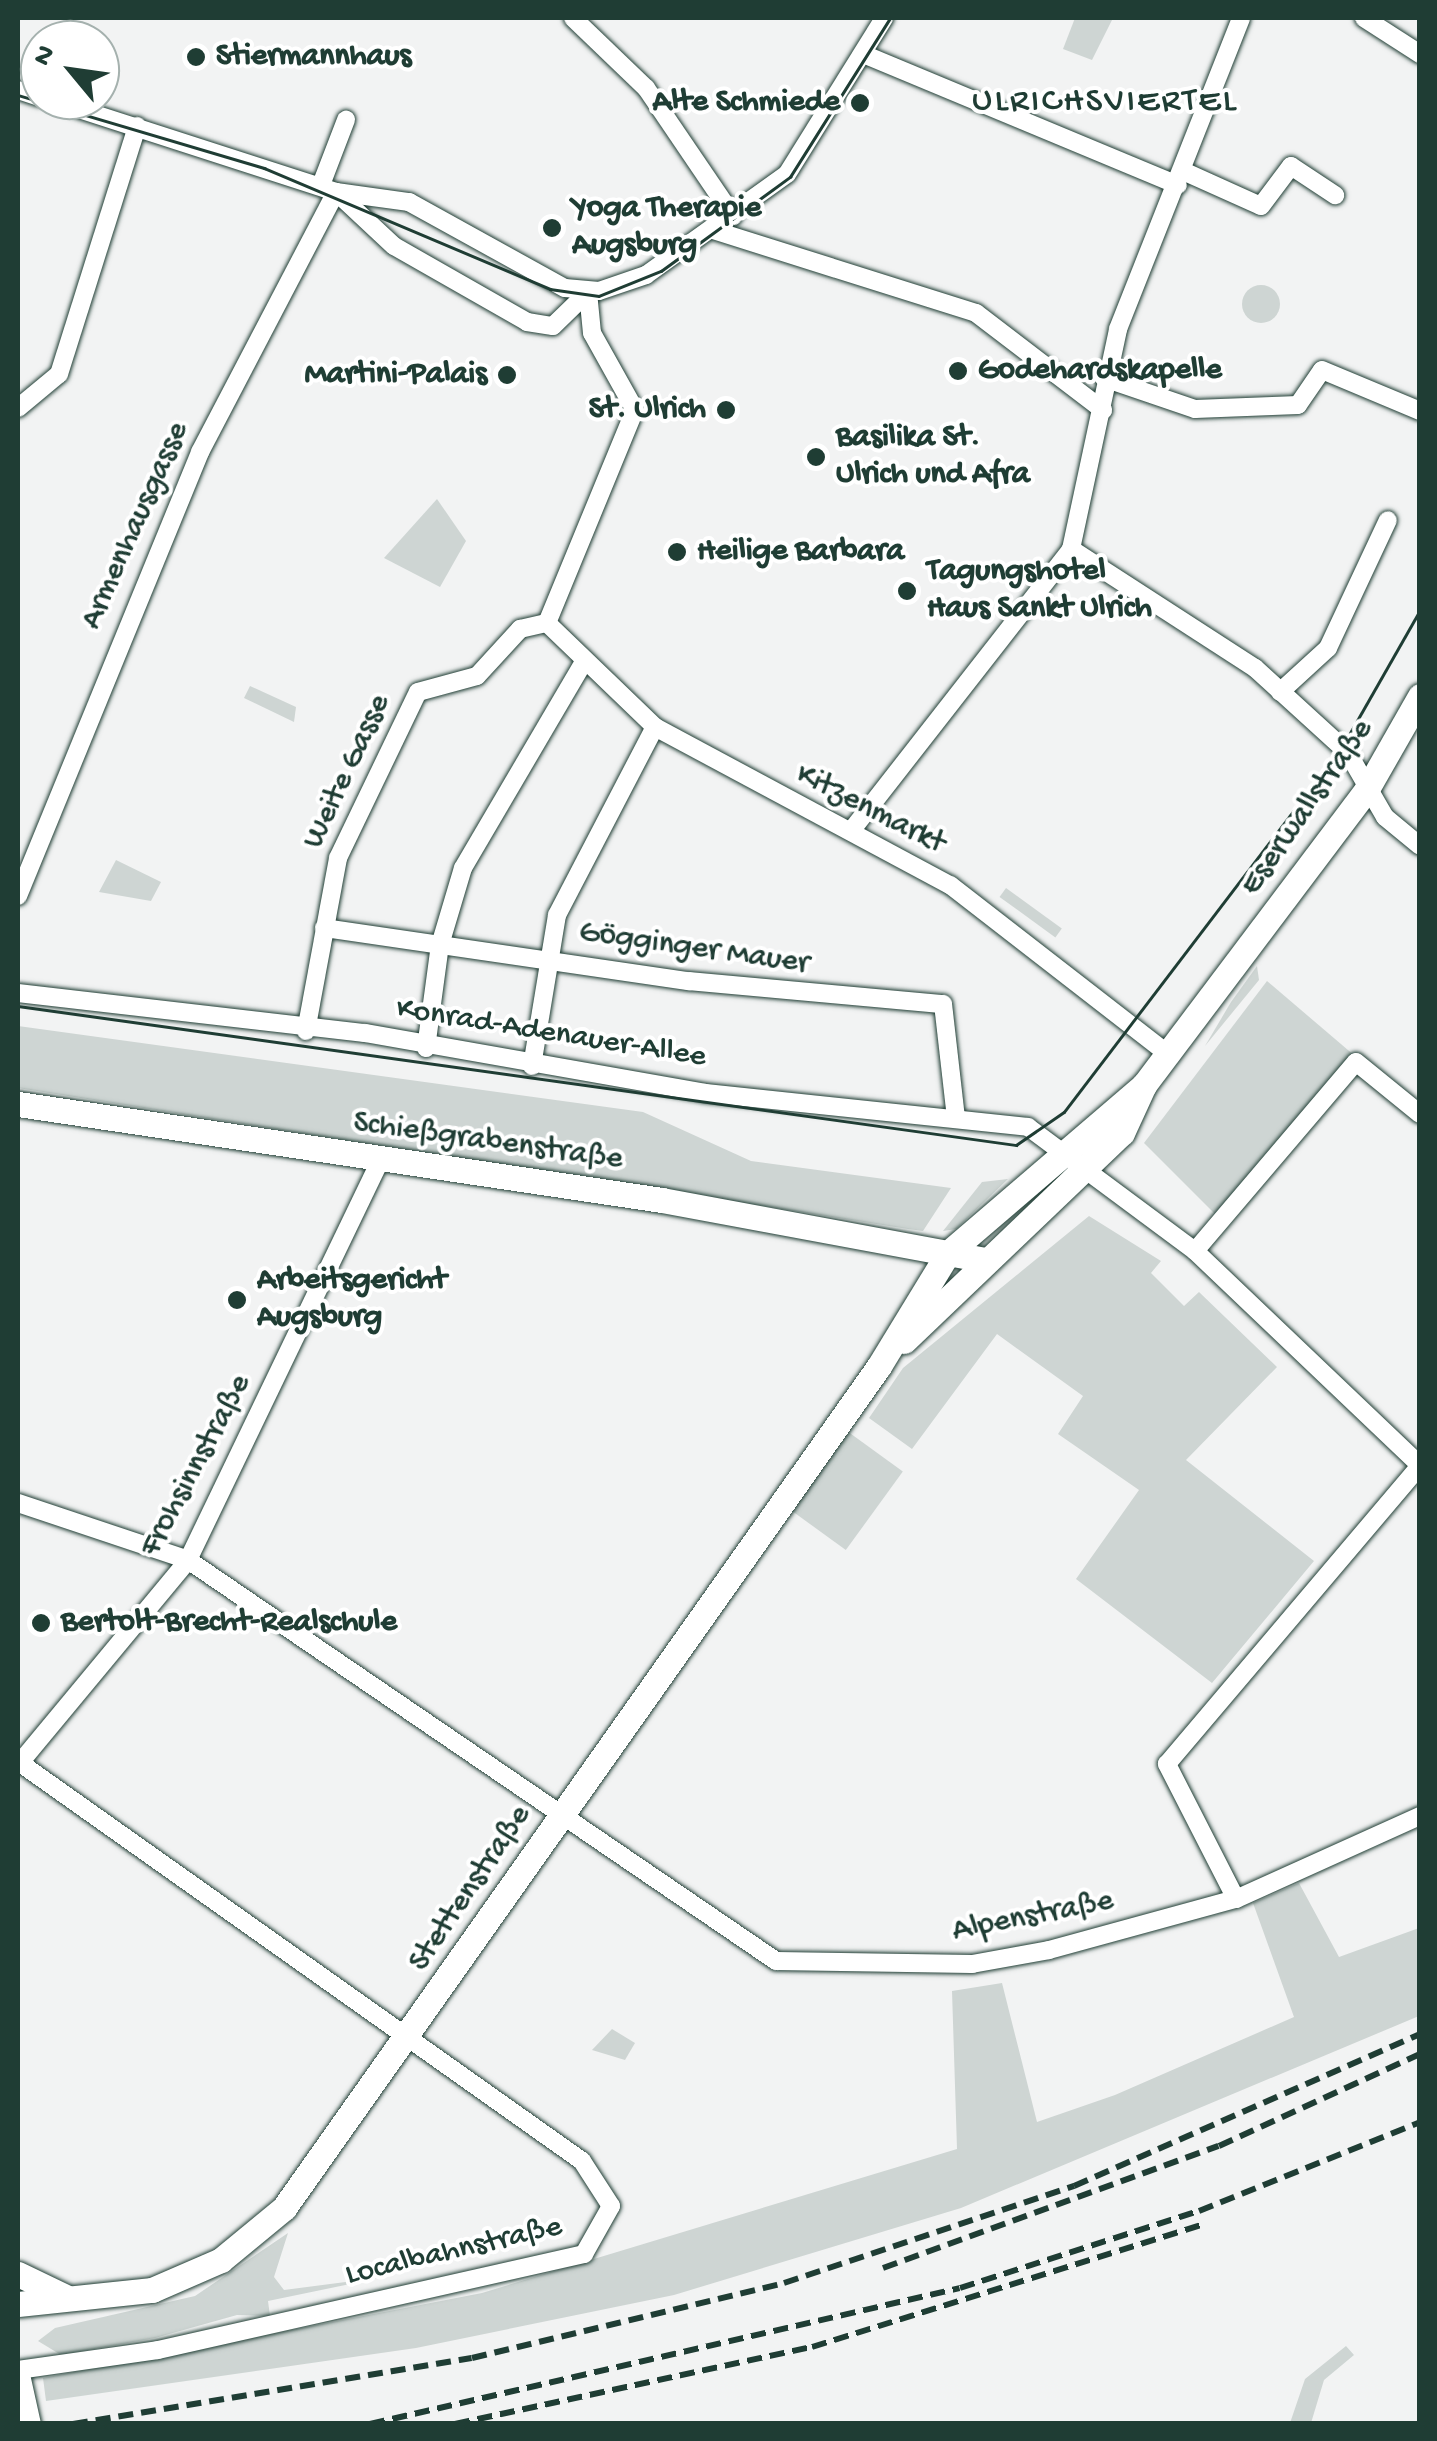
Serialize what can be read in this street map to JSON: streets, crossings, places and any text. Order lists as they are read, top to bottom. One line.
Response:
{"streets":{"main road":["Eserwallstraße","Schießgrabenstraße","Stettenstraße"],"street":["Armenhausgasse","Weite Gasse","Kitzenmarkt","Gögginger Mauer","Konrad-Adenauer-Allee","Frohsinnstraße","Alpenstraße","Localbahnstraße"]},"crossings":[["Weite Gasse","Kitzenmarkt"],["Weite Gasse","Gögginger Mauer"],["Weite Gasse","Konrad-Adenauer-Allee"],["Eserwallstraße","Kitzenmarkt"],["Eserwallstraße","Stettenstraße"],["Gögginger Mauer","Konrad-Adenauer-Allee"],["Konrad-Adenauer-Allee","Stettenstraße"],["Schießgrabenstraße","Frohsinnstraße"],["Schießgrabenstraße","Stettenstraße"],["Frohsinnstraße","Alpenstraße"],["Frohsinnstraße","Localbahnstraße"],["Stettenstraße","Alpenstraße"],["Stettenstraße","Localbahnstraße"]],"districts":["ULRICHSVIERTEL"],"places":["Stiermannhaus","Alte Schmiede","Yoga Therapie Augsburg","Godehardskapelle","Martini-Palais","St. Ulrich","Basilika St. Ulrich und Afra","Heilige Barbara","Tagungshotel Haus Sankt Ulrich","Arbeitsgericht Augsburg","Bertolt-Brecht-Realschule"],"north":"top left"}
